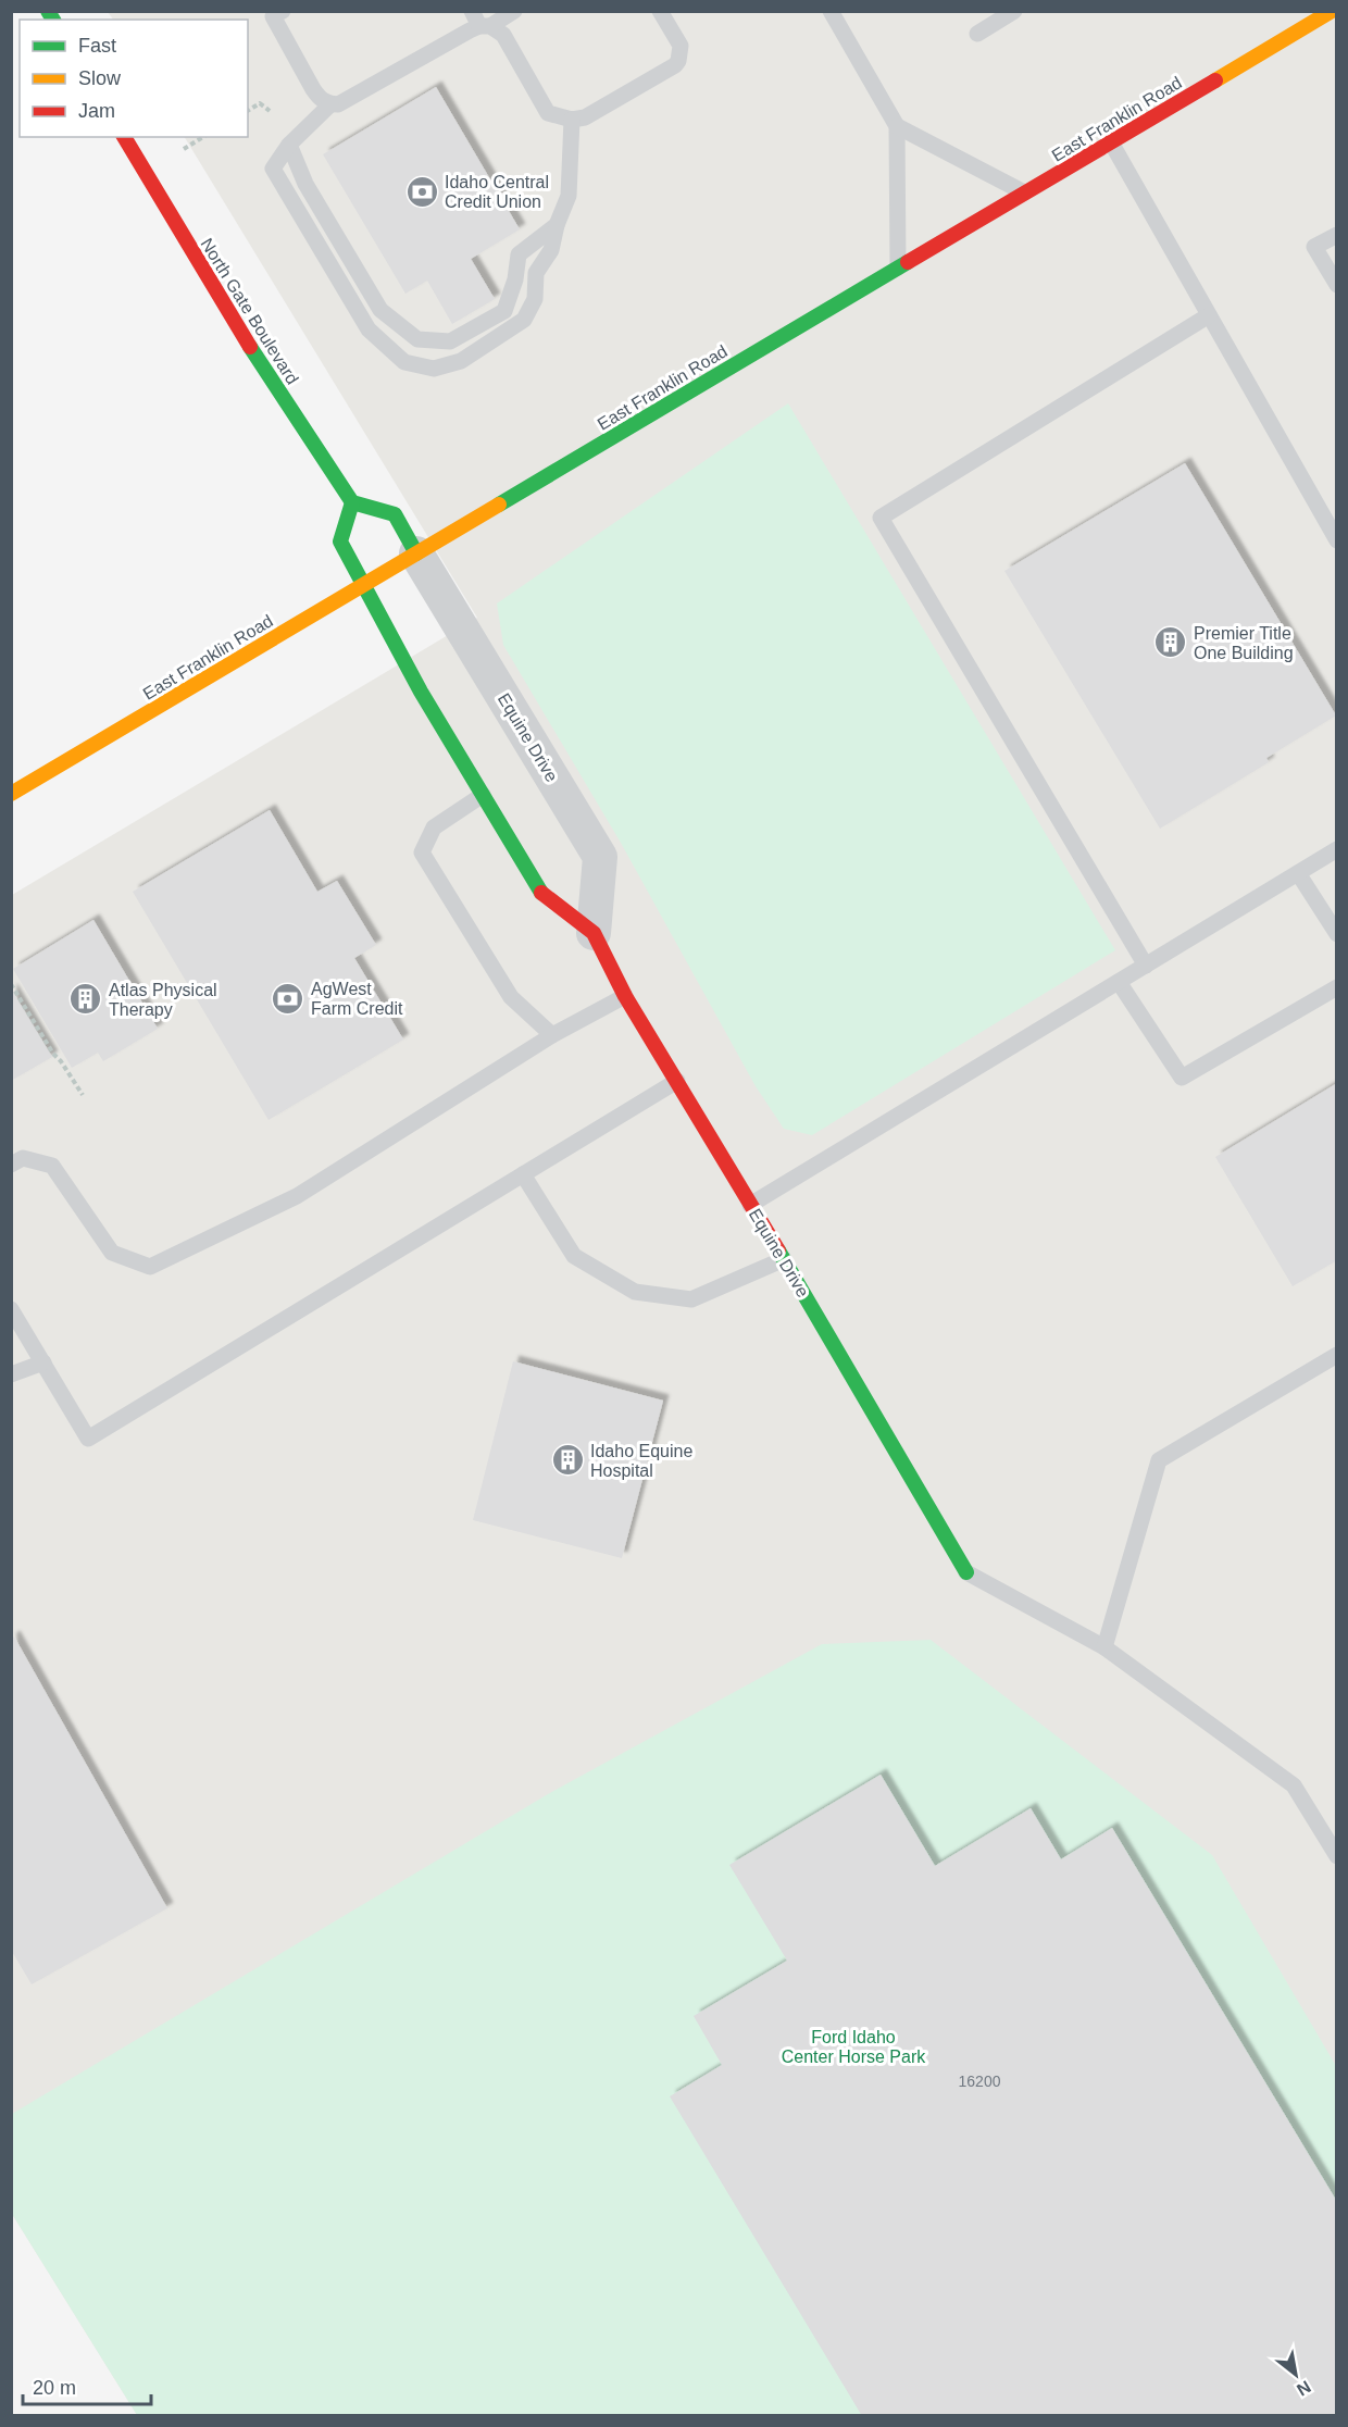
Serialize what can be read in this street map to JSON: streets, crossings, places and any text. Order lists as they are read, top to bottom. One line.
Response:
{"streets":{"street":["East Franklin Road","North Gate Boulevard","Equine Drive"]},"crossings":[["East Franklin Road","Equine Drive"]],"parks":["Ford Idaho Center Horse Park"],"places":{"bank":["Idaho Central Credit Union","AgWest Farm Credit"],"building":["Premier Title One Building","Atlas Physical Therapy","Idaho Equine Hospital"]},"house_numbers":["16200"],"legend":["Fast","Slow","Jam"],"scale_bar":"20 m","north":"bottom right"}
